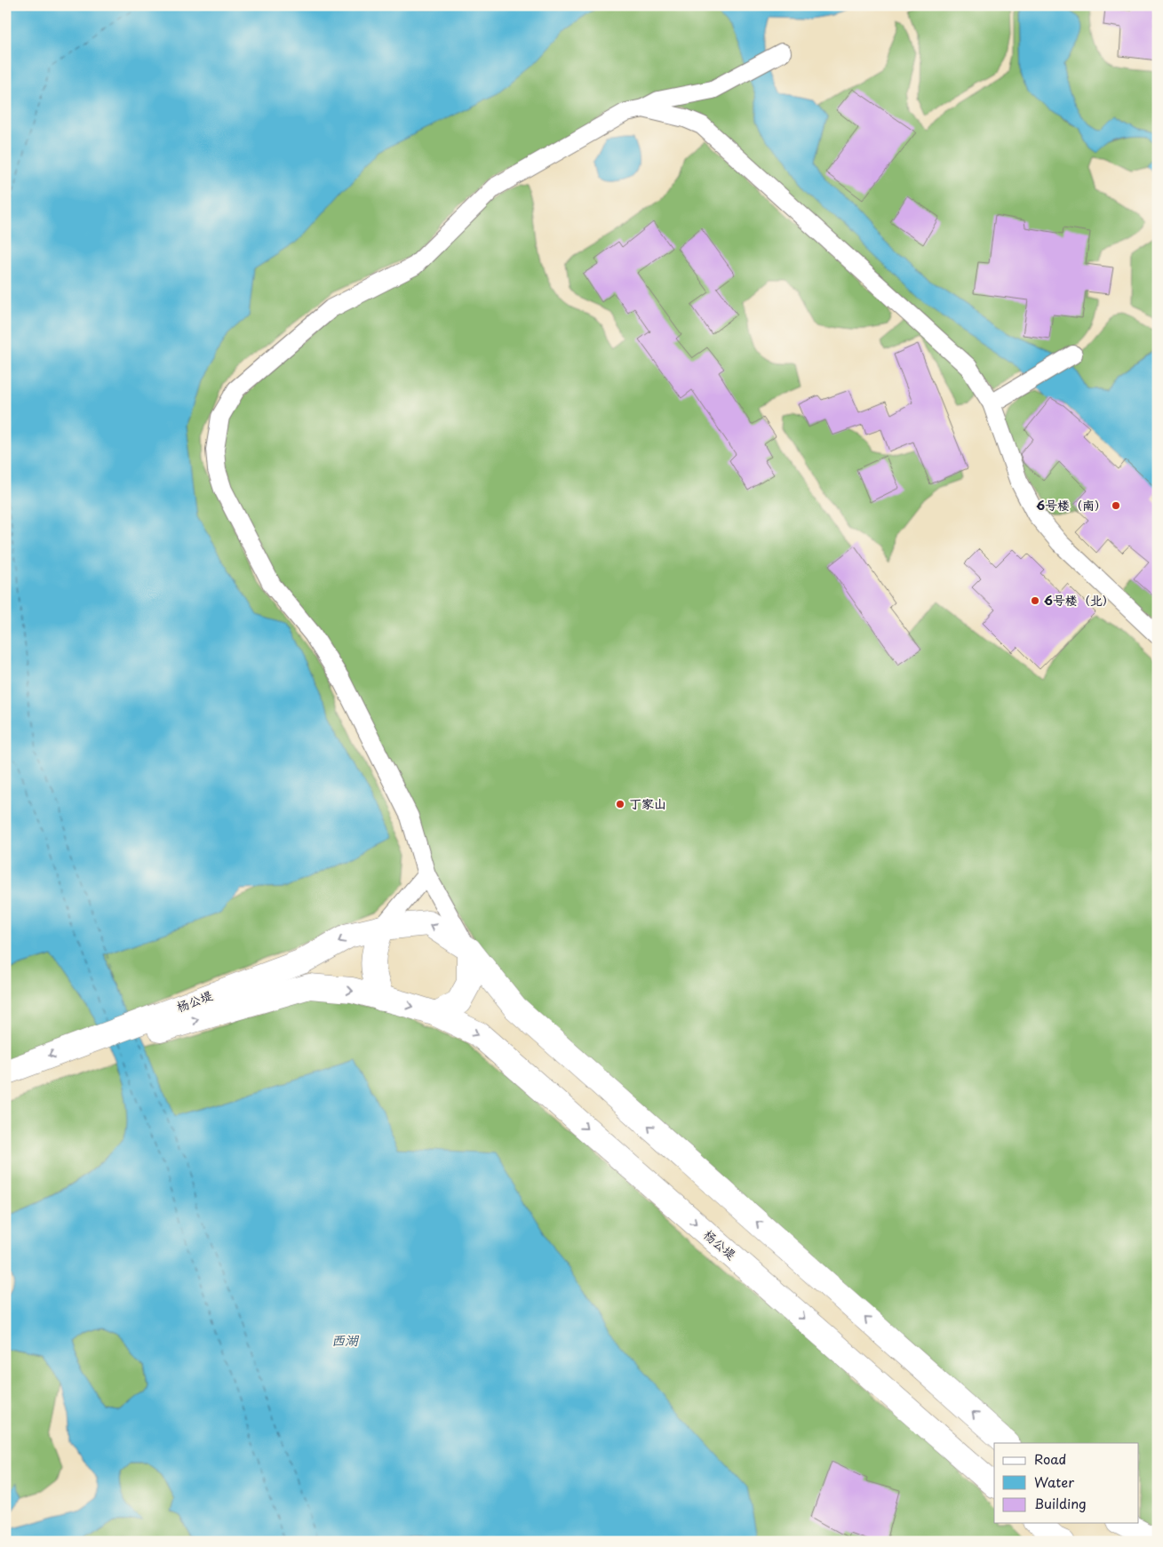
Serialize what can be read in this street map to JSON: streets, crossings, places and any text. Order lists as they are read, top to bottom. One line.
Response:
{"streets":{"main road":["杨公堤"]},"water":["西湖"],"places":["6号楼（南）","6号楼（北）","丁家山"],"legend":["Road","Water","Building"]}
